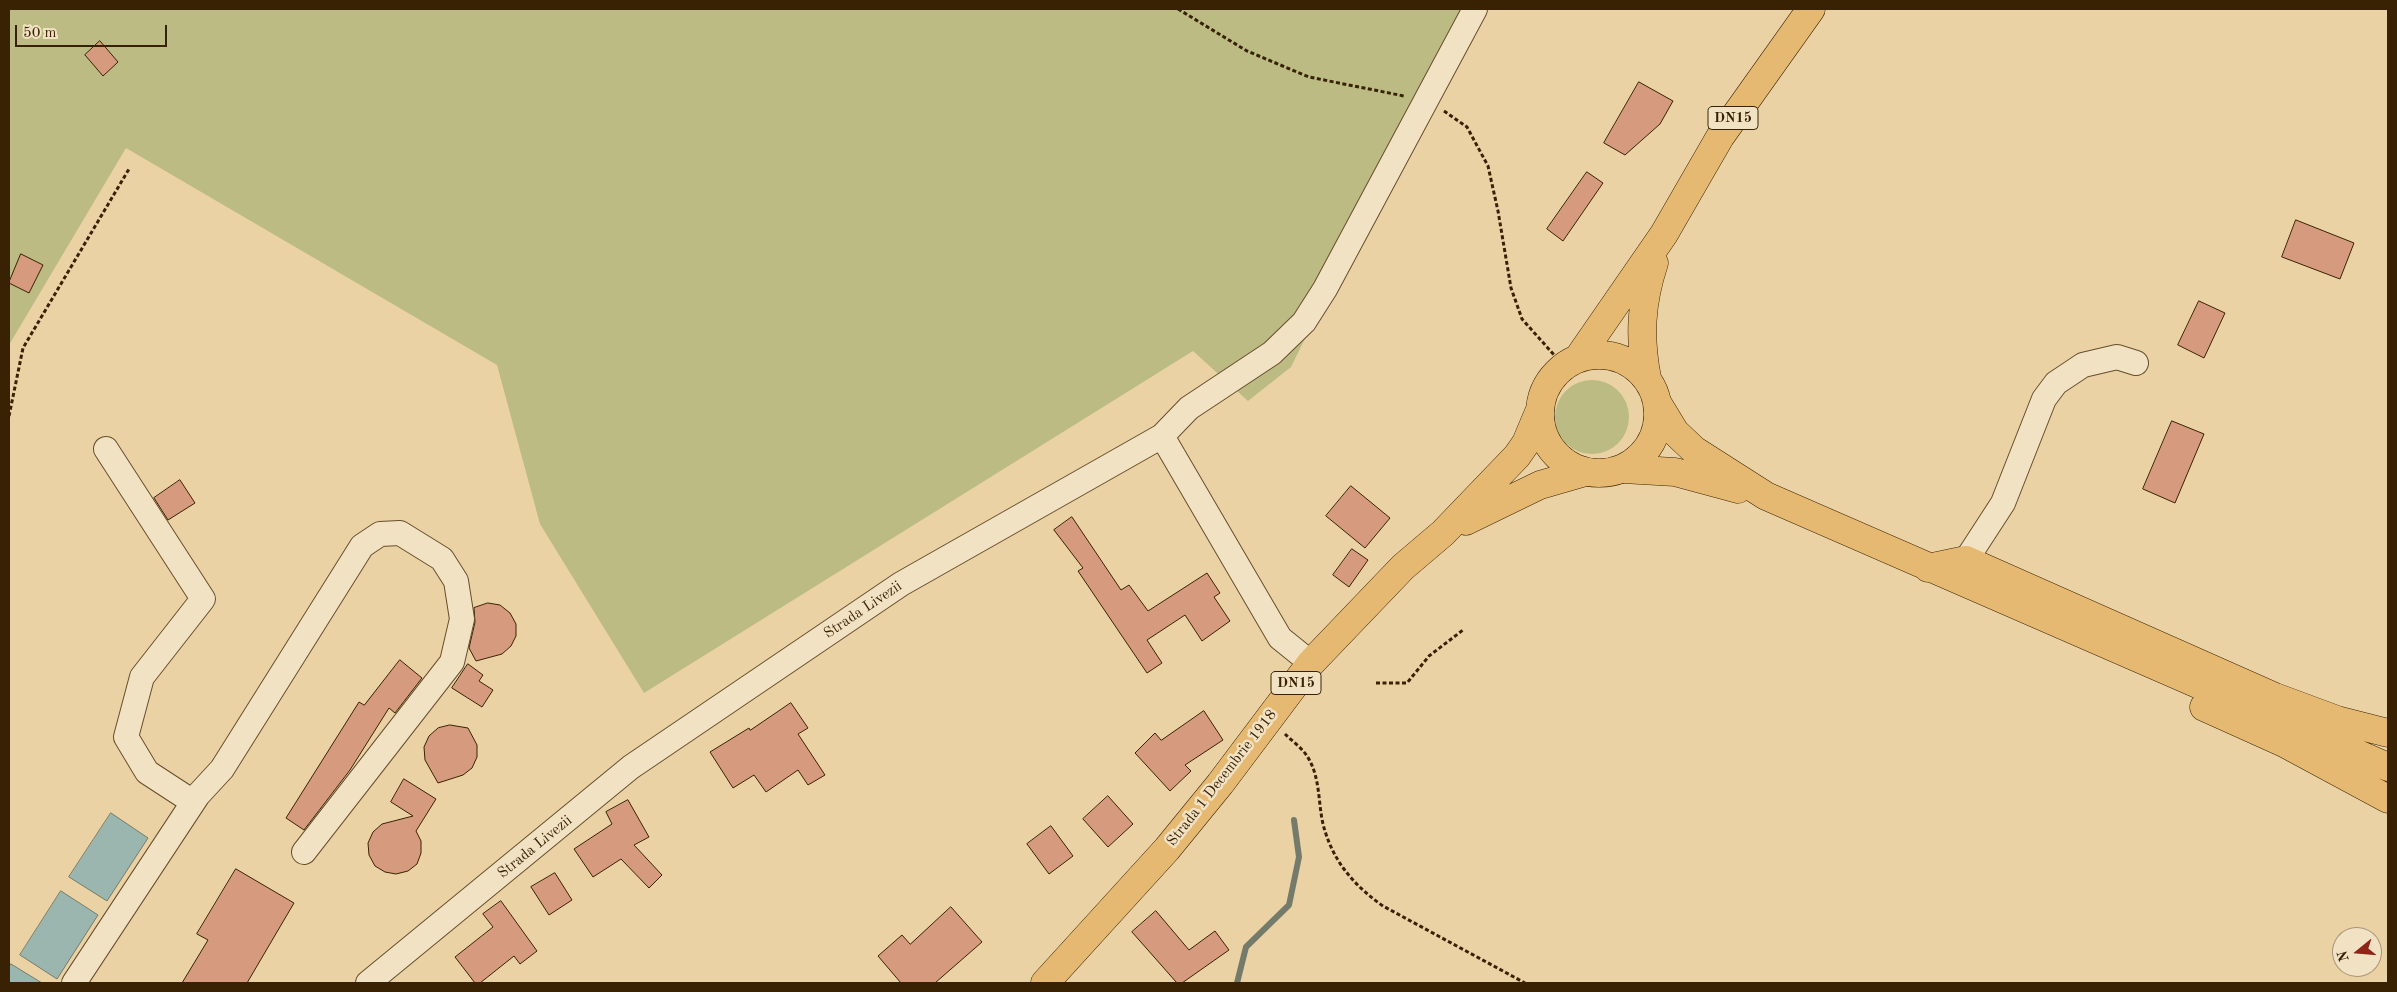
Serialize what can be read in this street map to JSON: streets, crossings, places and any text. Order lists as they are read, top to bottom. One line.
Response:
{"streets":{"main road":["DN15","Strada 1 Decembrie 1918"],"street":["Strada Livezii"]},"crossings":[["DN15","Strada 1 Decembrie 1918"]],"scale_bar":"50 m","north":"left"}
